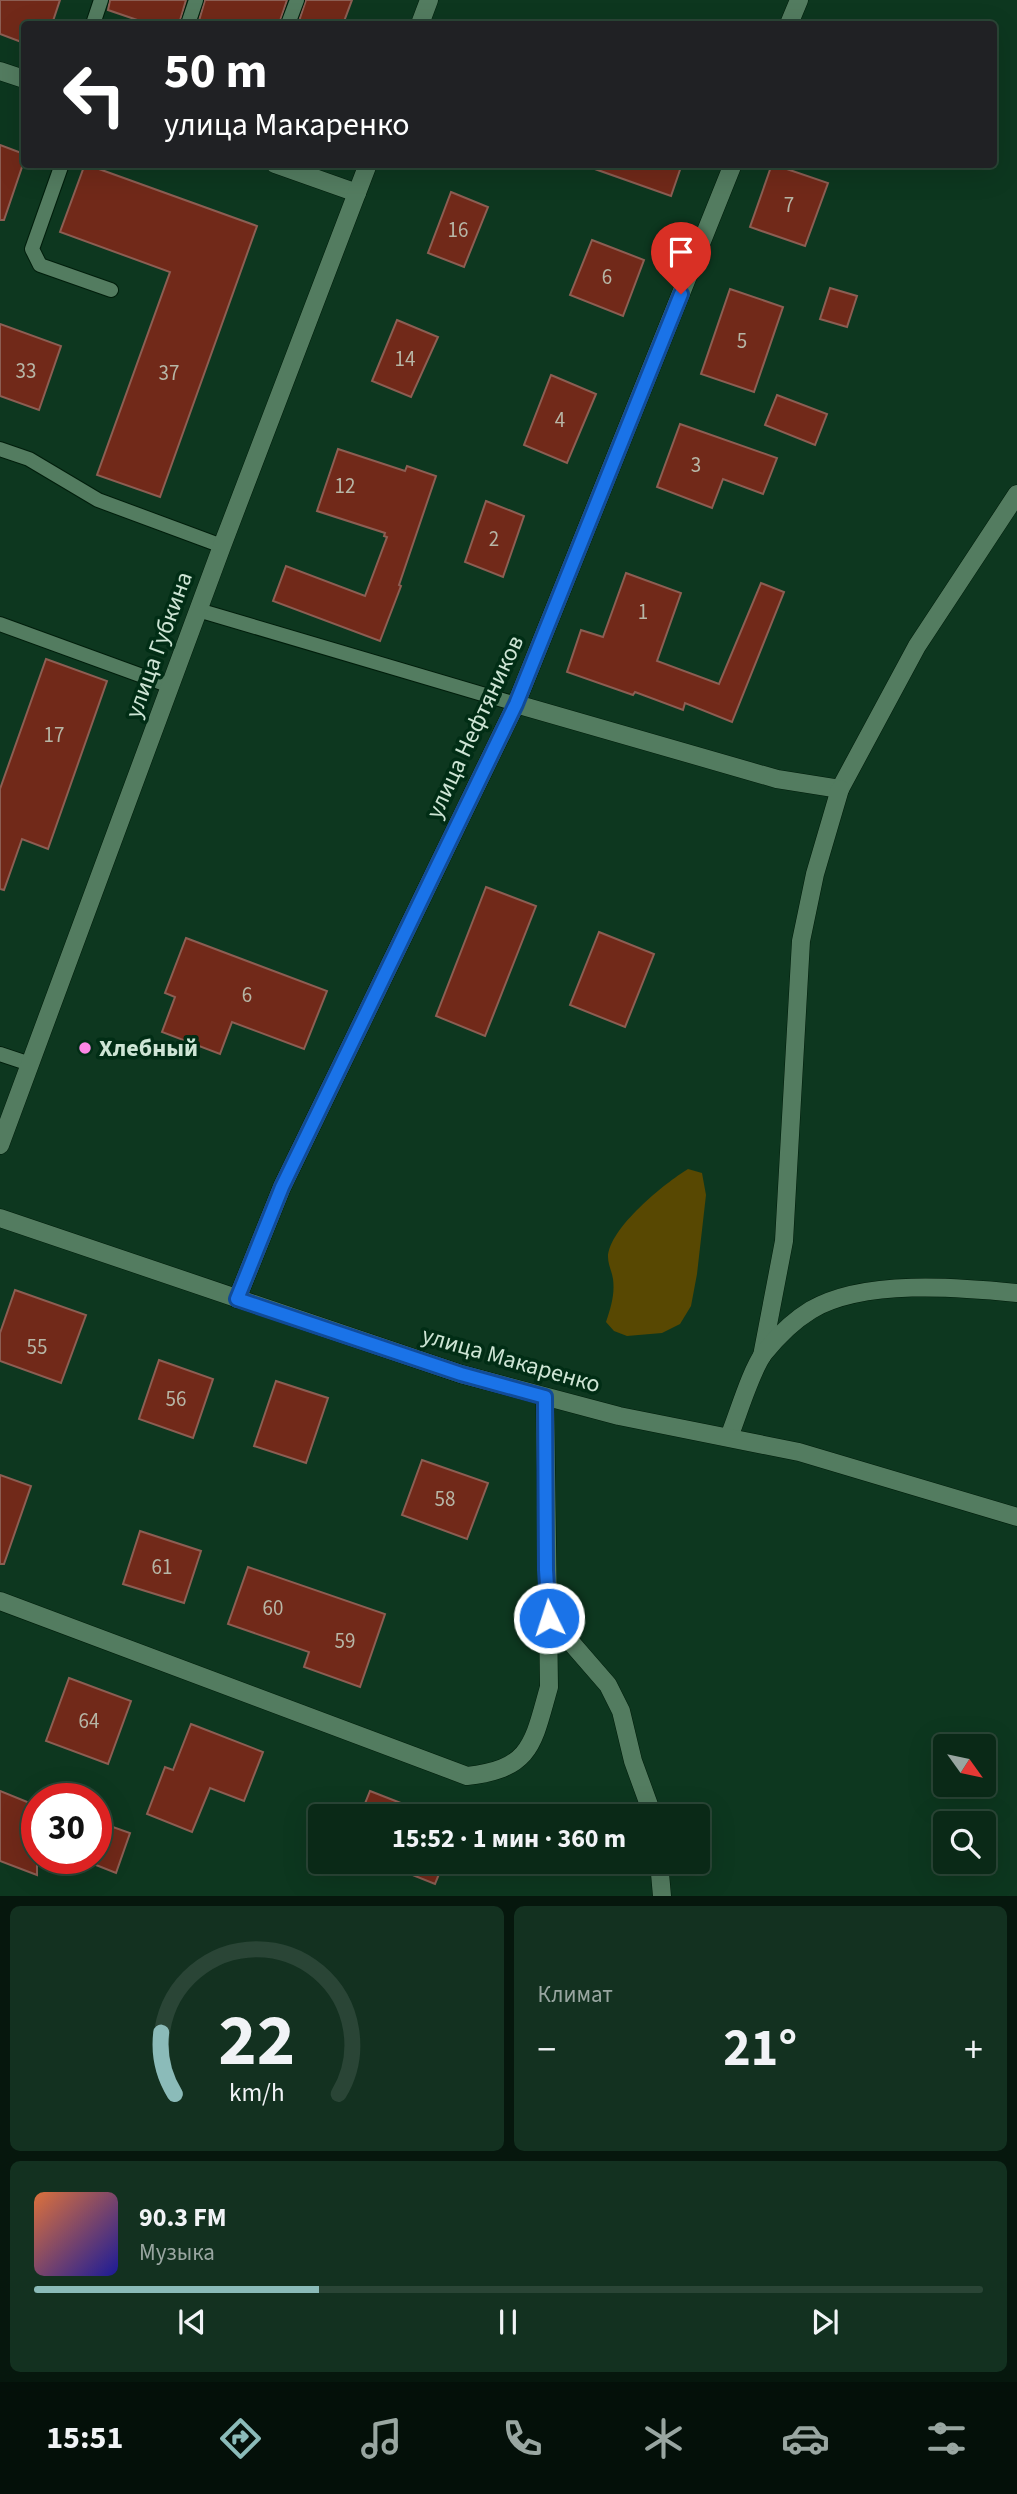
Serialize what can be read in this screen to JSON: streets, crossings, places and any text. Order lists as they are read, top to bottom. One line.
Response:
{"streets":{"street":["улица Губкина","улица Нефтяников","улица Макаренко"]},"crossings":[["улица Нефтяников","улица Макаренко"]],"places":["Хлебный"],"house_numbers":["7","16","6","5","14","33","37","4","3","12","2","1","17","6","55","56","58","61","60","59","64"],"north":"bottom right","page":{"turn":["50 m","улица Макаренко"],"limit":"30","trip":"15:52 · 1 мин · 360 m","tile":"Климат","heat":["−","21°","+"],"song":["90.3 FM","Музыка"],"tabs":"15:51","gauge":["22","km/h"]}}
